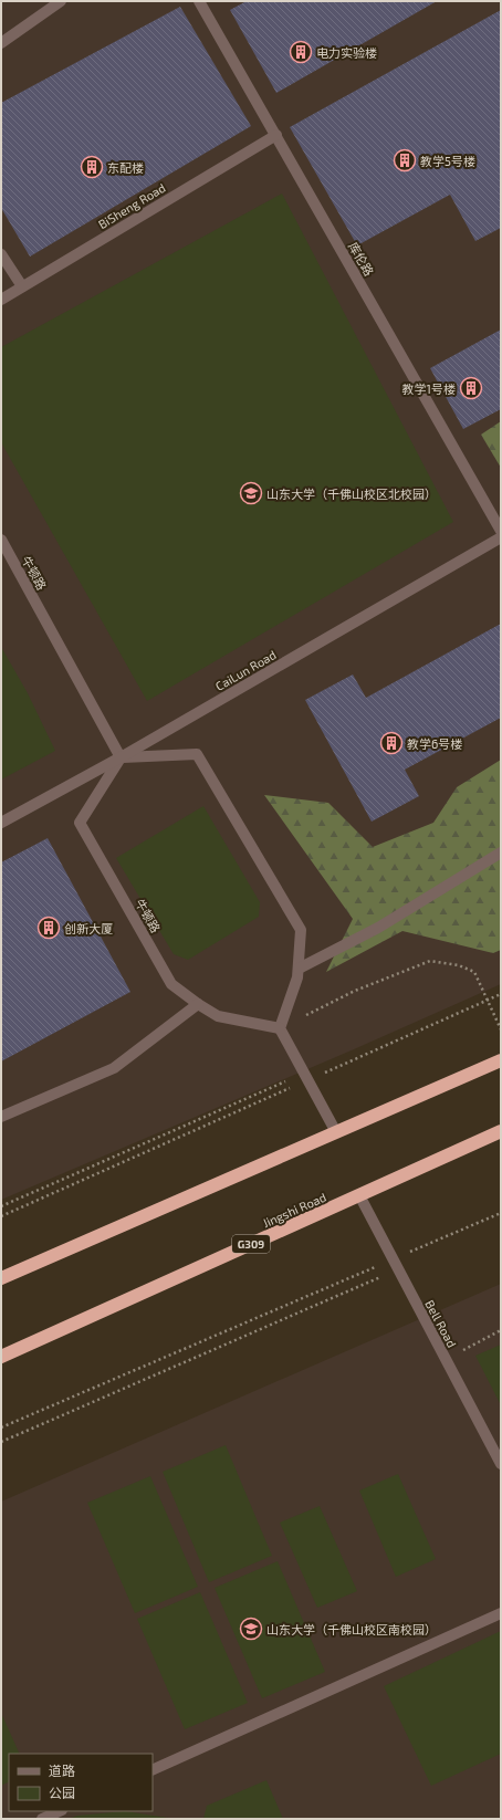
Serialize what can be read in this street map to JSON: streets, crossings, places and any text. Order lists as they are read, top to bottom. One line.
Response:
{"streets":{"highway":["Jingshi Road","G309"],"street":["BiSheng Road","库伦路","牛顿路","CaiLun Road","Bell Road"]},"crossings":[["BiSheng Road","库伦路"],["牛顿路","CaiLun Road"],["Jingshi Road","Bell Road"]],"places":{"building":["电力实验楼","教学5号楼","东配楼","教学1号楼","教学6号楼","创新大厦"],"school or university":["山东大学（千佛山校区北校园）","山东大学（千佛山校区南校园）"]},"legend":["道路","公园"]}
